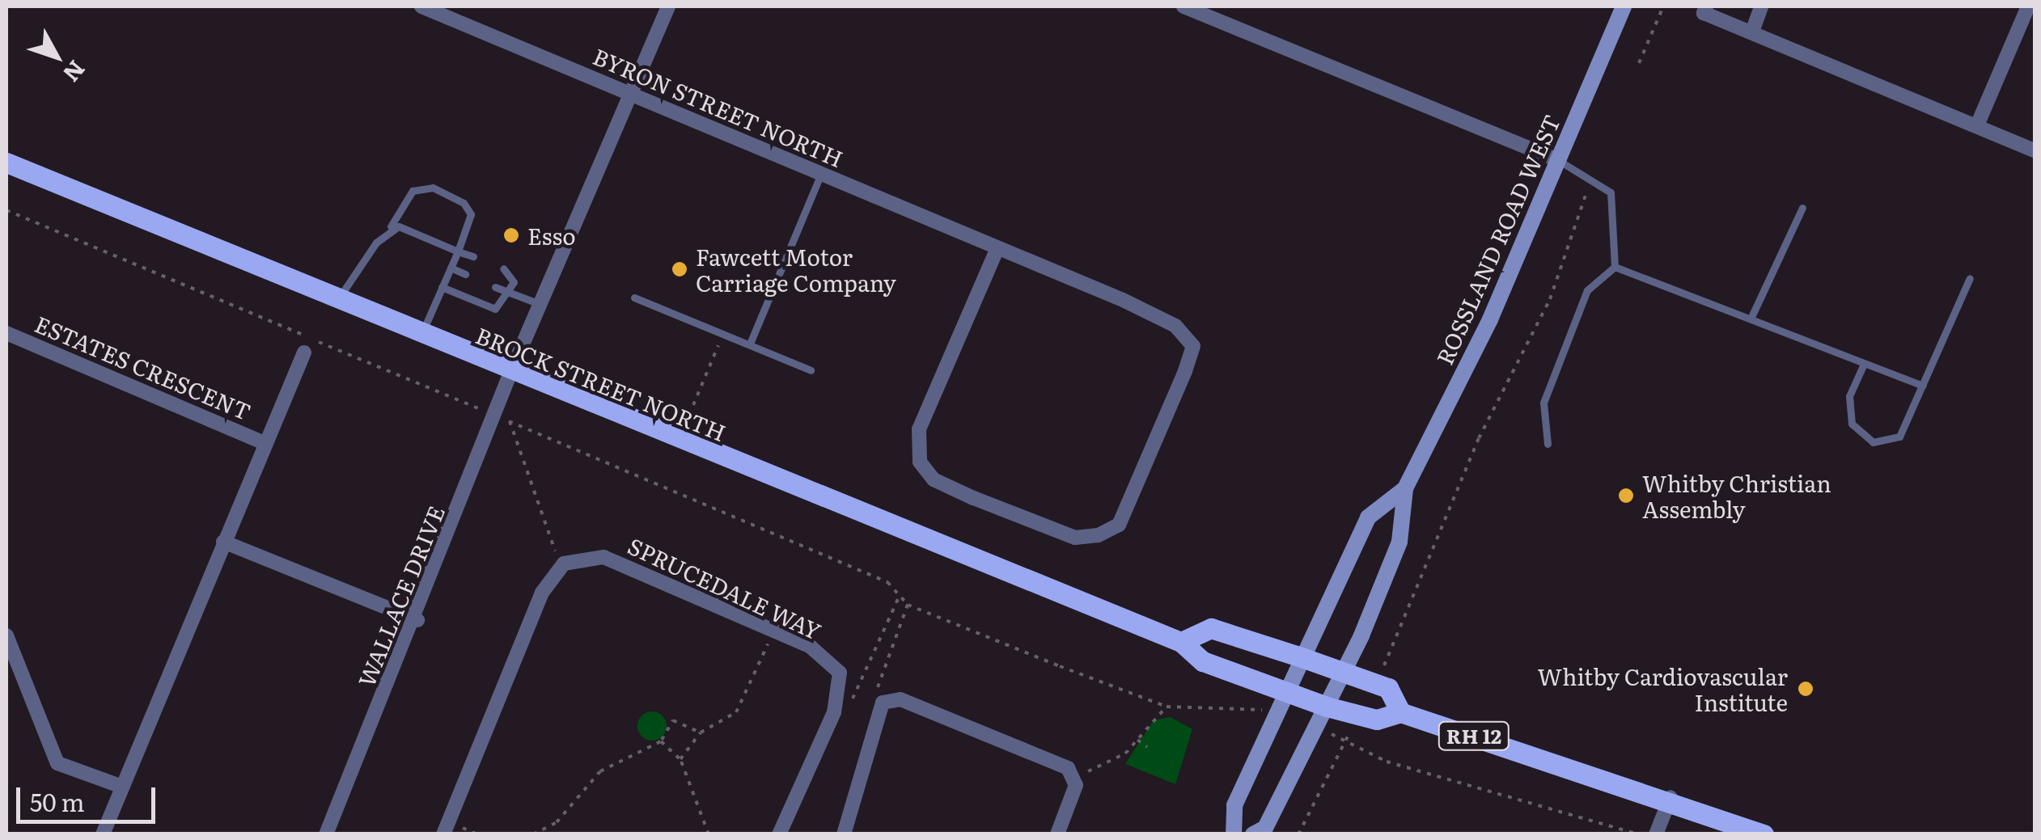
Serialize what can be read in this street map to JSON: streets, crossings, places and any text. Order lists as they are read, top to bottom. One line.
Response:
{"streets":{"main road":["ROSSLAND ROAD WEST","BROCK STREET NORTH","RH 12"],"street":["BYRON STREET NORTH","ESTATES CRESCENT","SPRUCEDALE WAY","WALLACE DRIVE"]},"crossings":[["BYRON STREET NORTH","WALLACE DRIVE"],["ROSSLAND ROAD WEST","BROCK STREET NORTH"],["BROCK STREET NORTH","WALLACE DRIVE"]],"places":["Esso","Fawcett Motor Carriage Company","Whitby Christian Assembly","Whitby Cardiovascular Institute"],"scale_bar":"50 m","north":"bottom right"}
